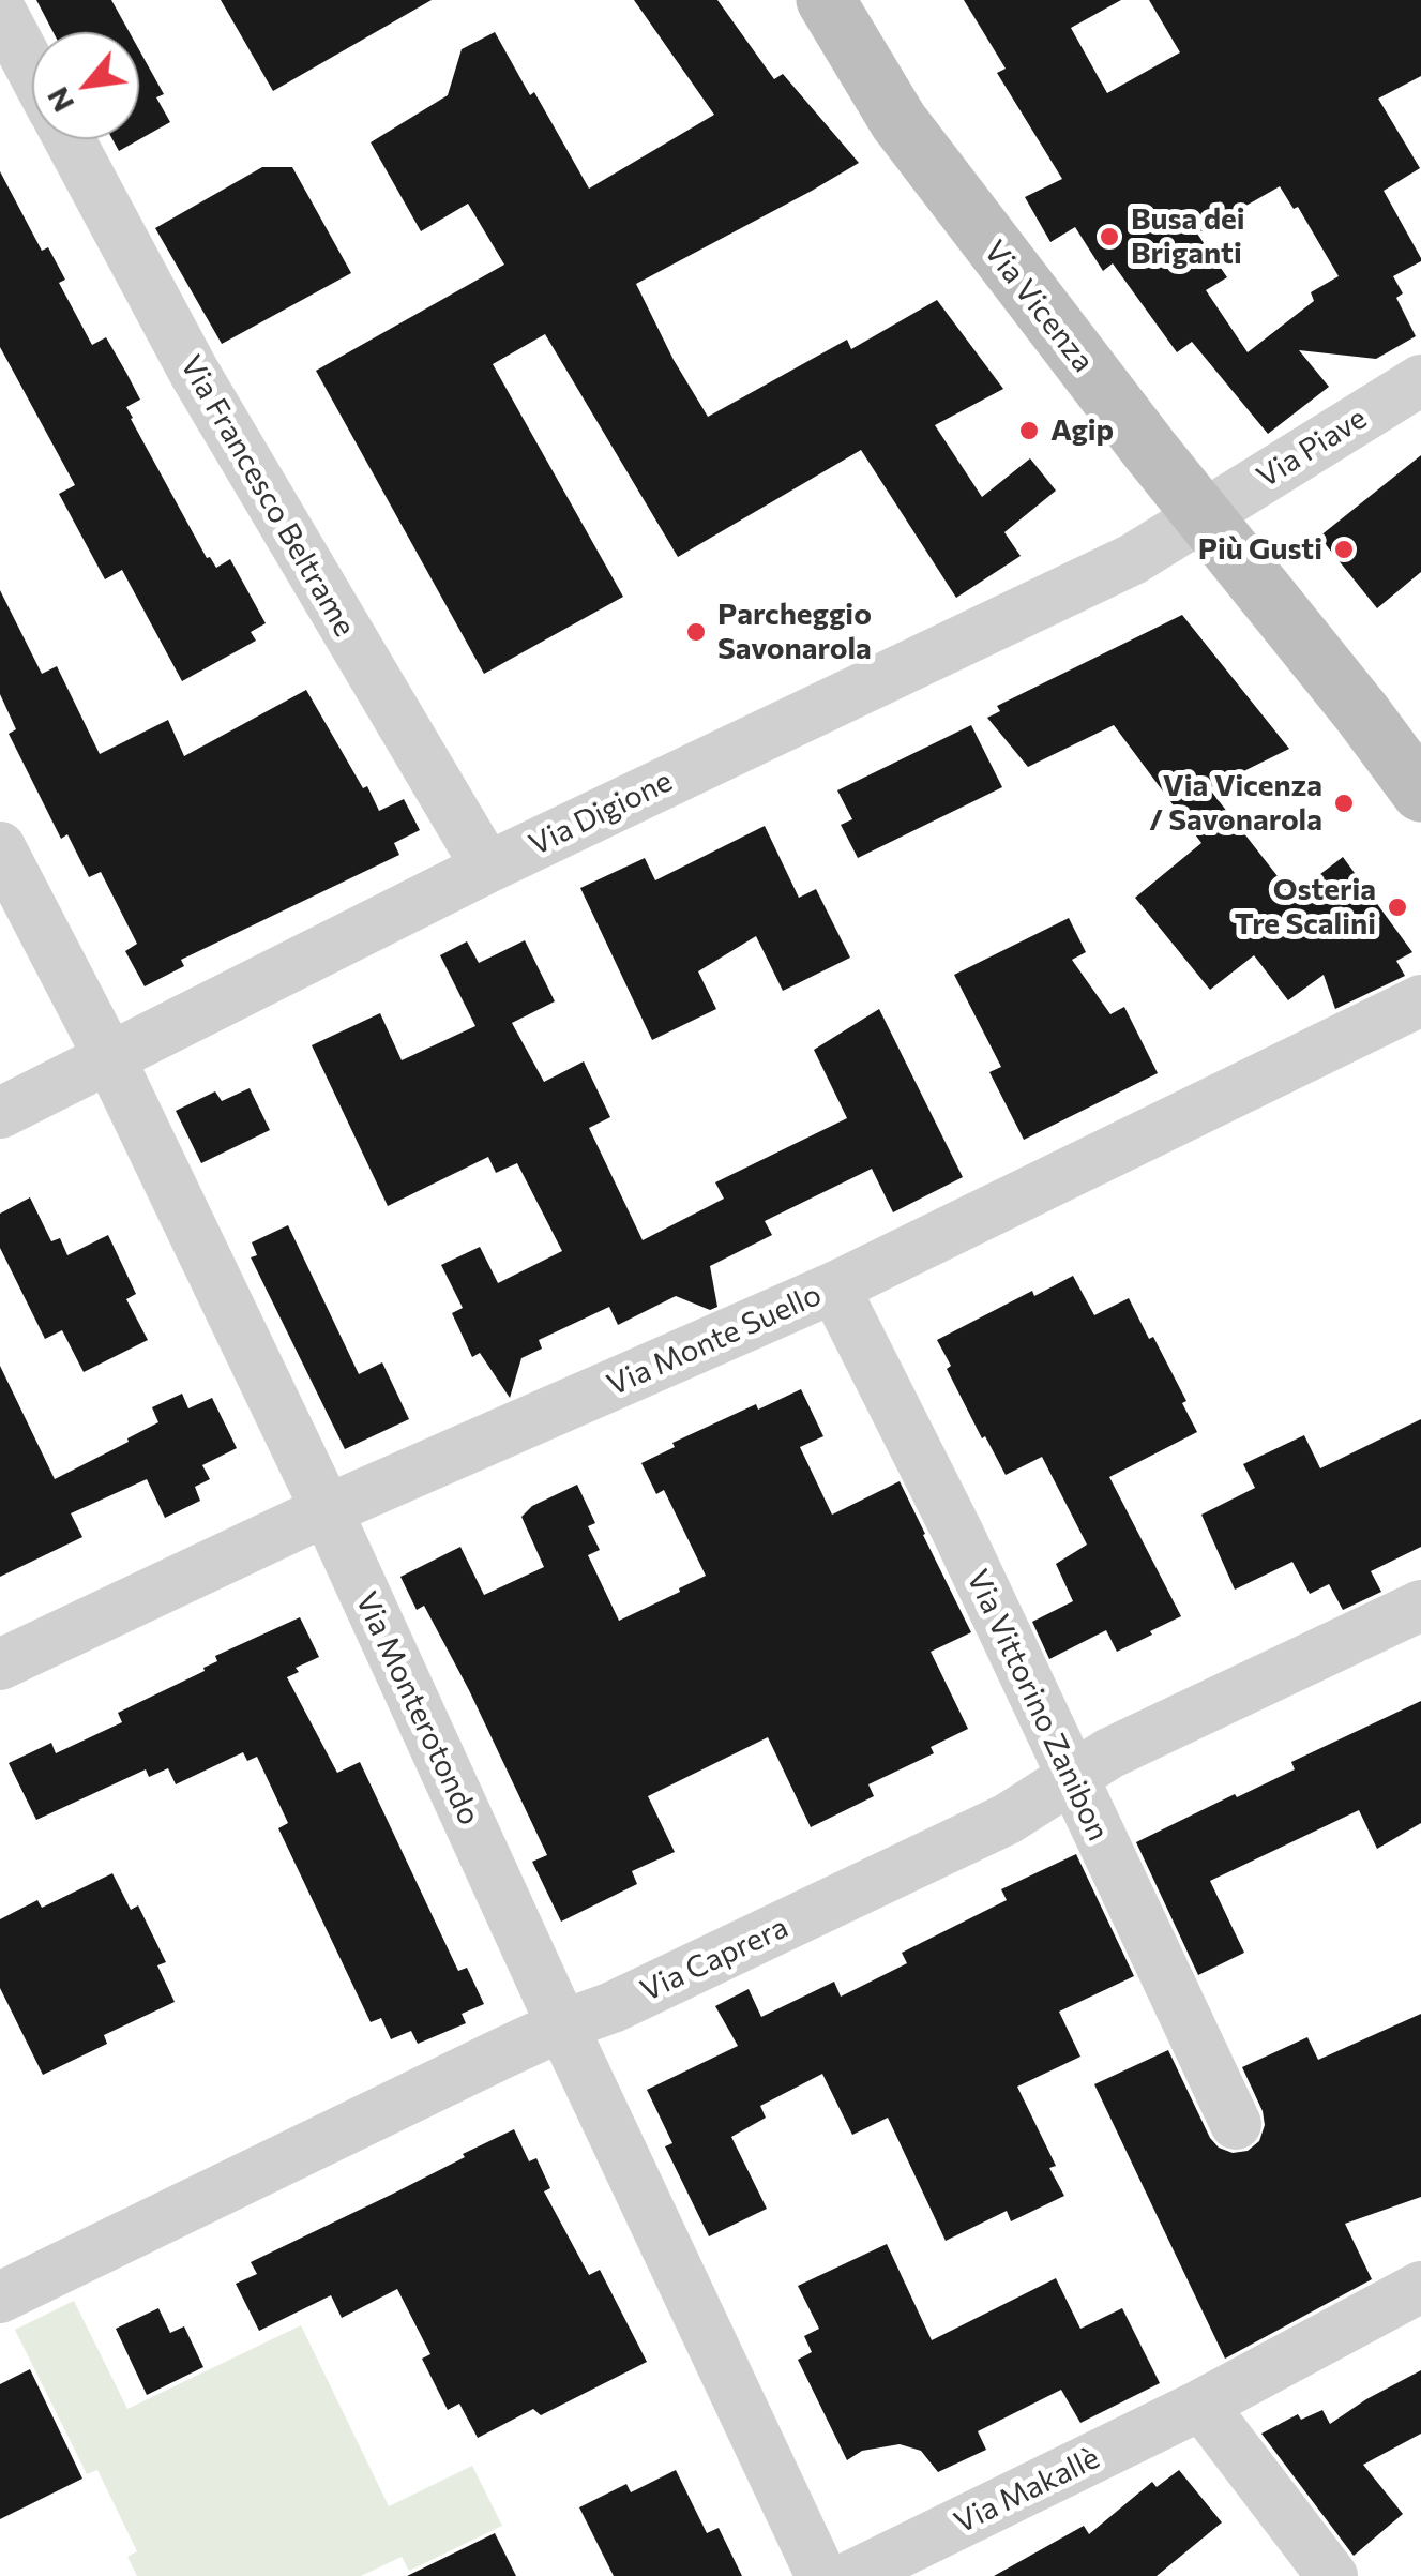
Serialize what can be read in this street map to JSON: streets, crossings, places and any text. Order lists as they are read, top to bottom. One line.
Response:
{"streets":{"main road":["Via Vicenza"],"street":["Via Piave","Via Francesco Beltrame","Via Digione","Via Monte Suello","Via Vittorino Zanibon","Via Monterotondo","Via Caprera","Via Makallè"]},"crossings":[["Via Vicenza","Via Piave"],["Via Vicenza","Via Digione"],["Via Piave","Via Digione"],["Via Francesco Beltrame","Via Digione"],["Via Digione","Via Monterotondo"],["Via Monte Suello","Via Vittorino Zanibon"],["Via Monte Suello","Via Monterotondo"],["Via Vittorino Zanibon","Via Caprera"],["Via Monterotondo","Via Caprera"]],"places":["Busa dei Briganti","Agip","Più Gusti","Parcheggio Savonarola","Via Vicenza / Savonarola","Osteria Tre Scalini"],"north":"bottom left"}
